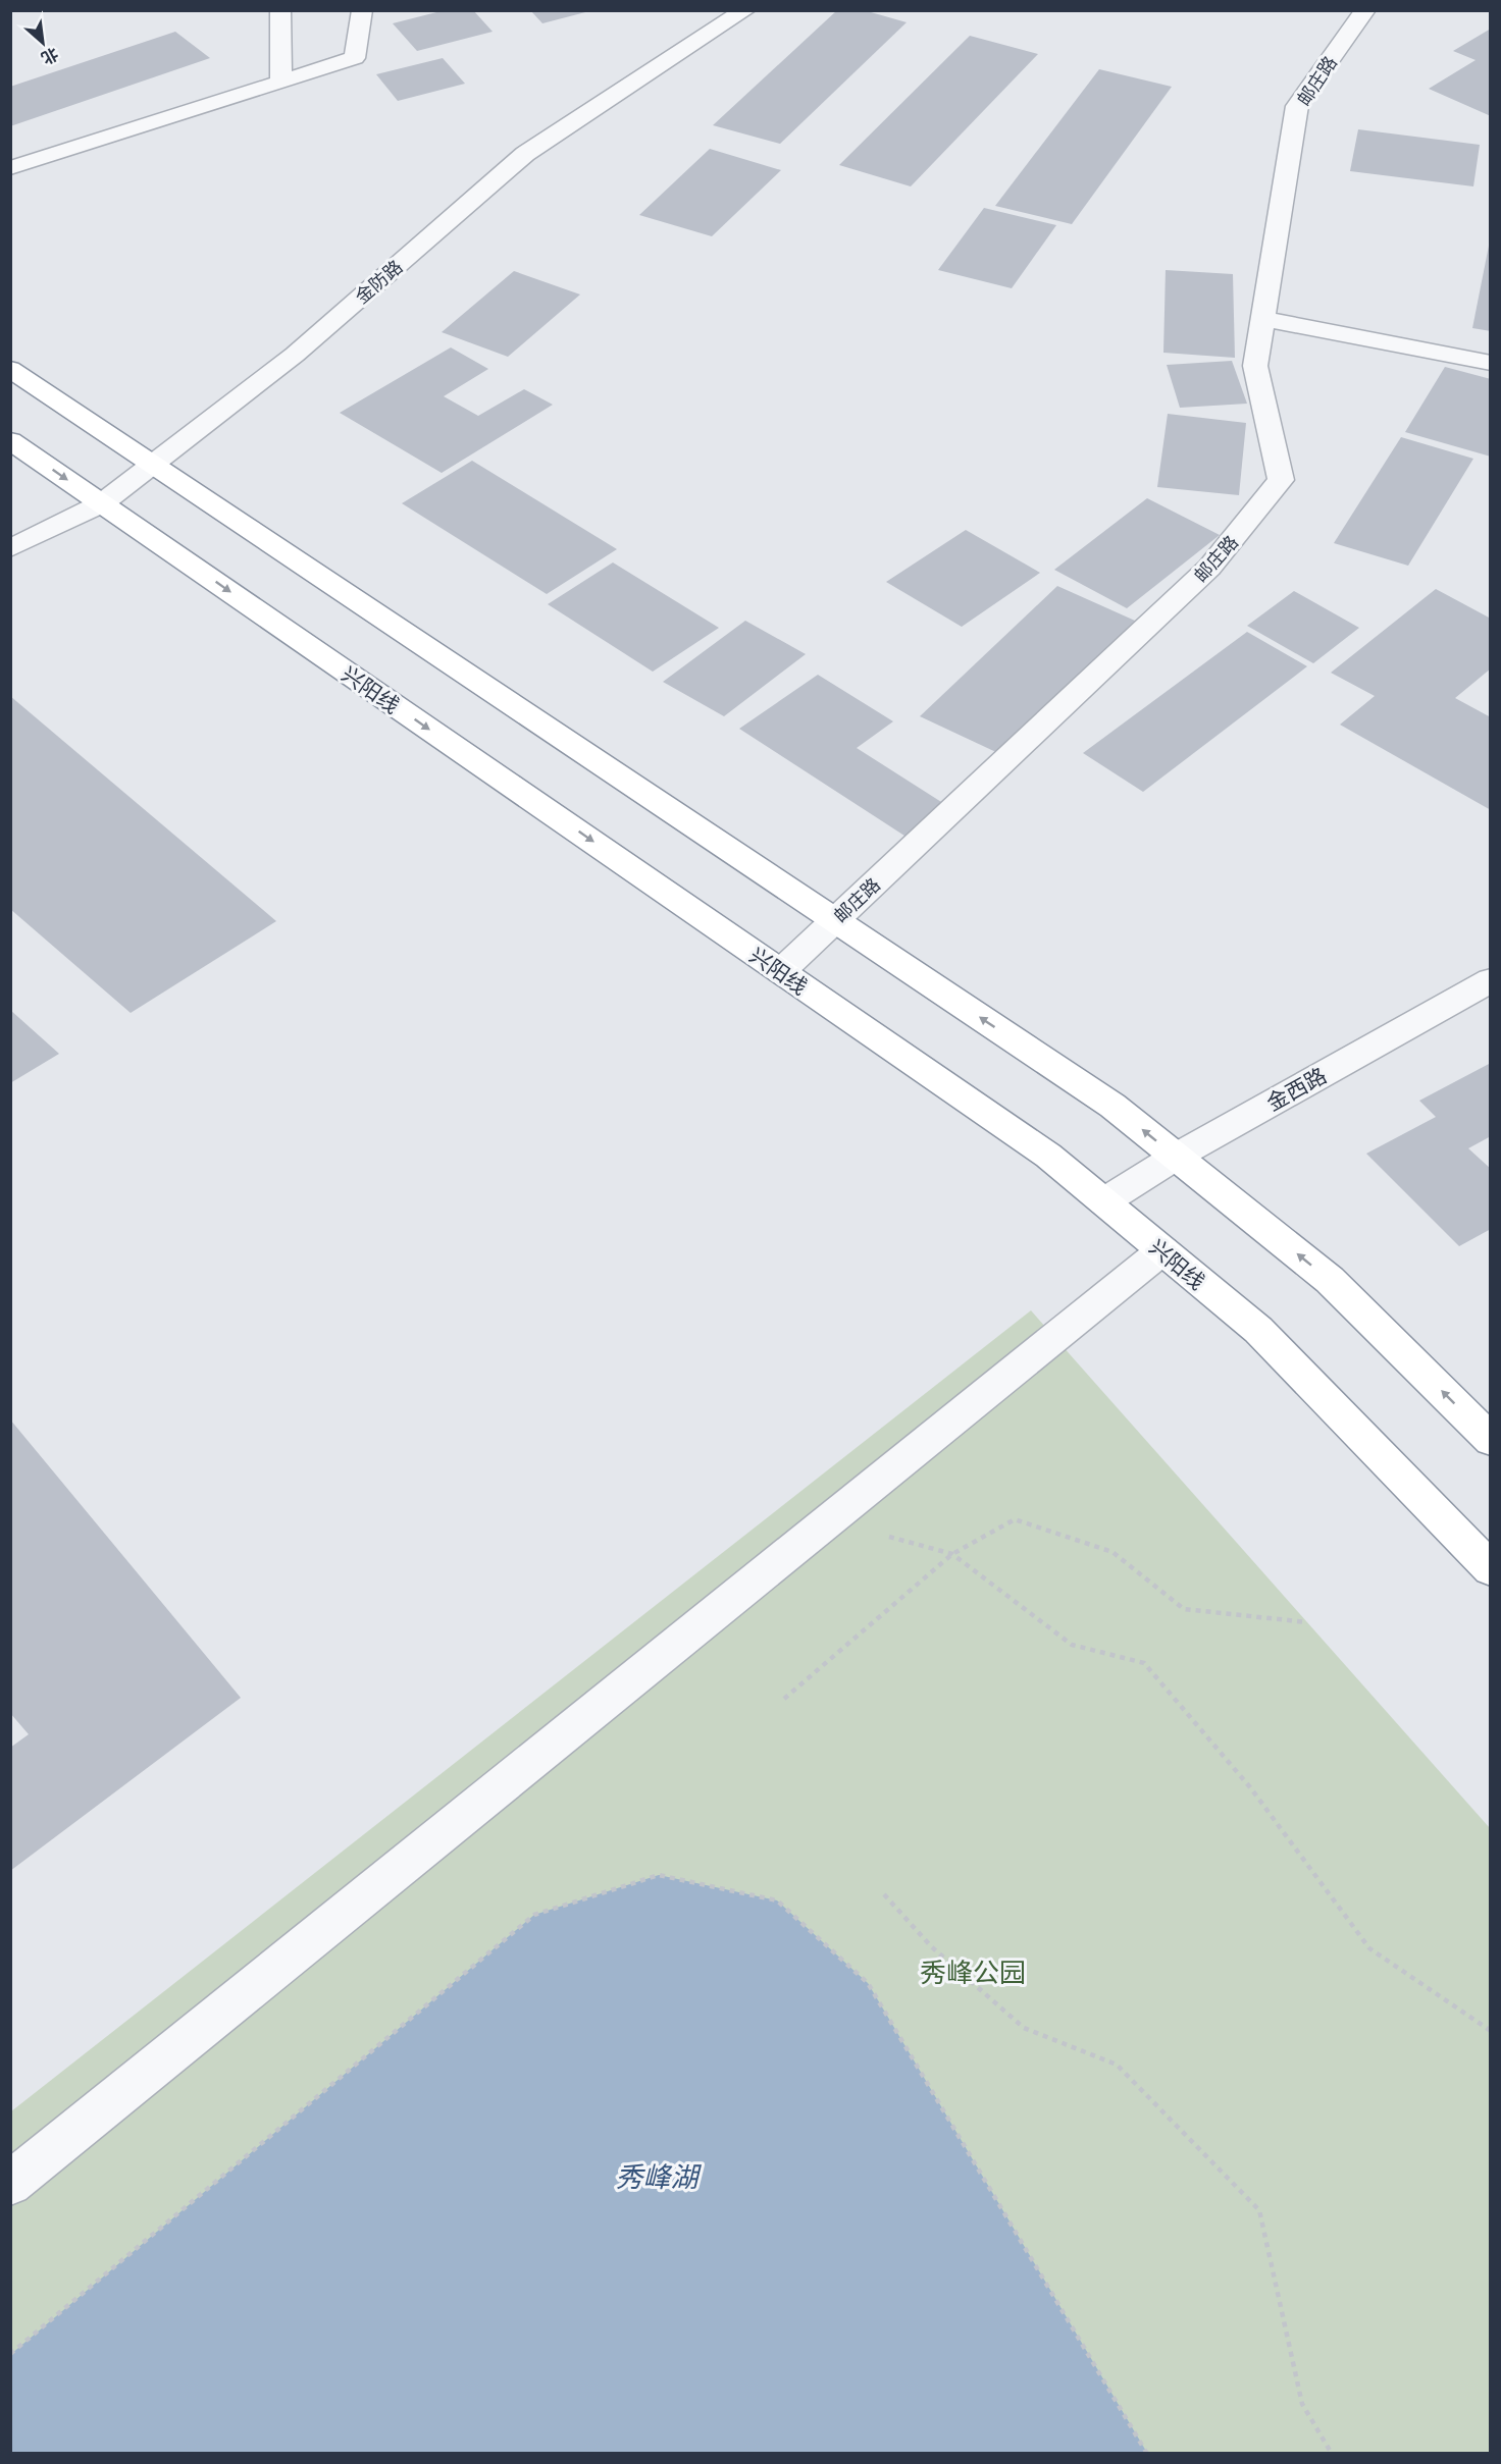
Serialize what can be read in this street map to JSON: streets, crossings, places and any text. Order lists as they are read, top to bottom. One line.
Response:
{"streets":{"highway":["兴阳线"],"street":["邮庄路","金防路","金西路"]},"crossings":[["邮庄路","兴阳线"],["金防路","兴阳线"],["兴阳线","金西路"]],"water":["秀峰湖"],"parks":["秀峰公园"],"north":"bottom right"}
